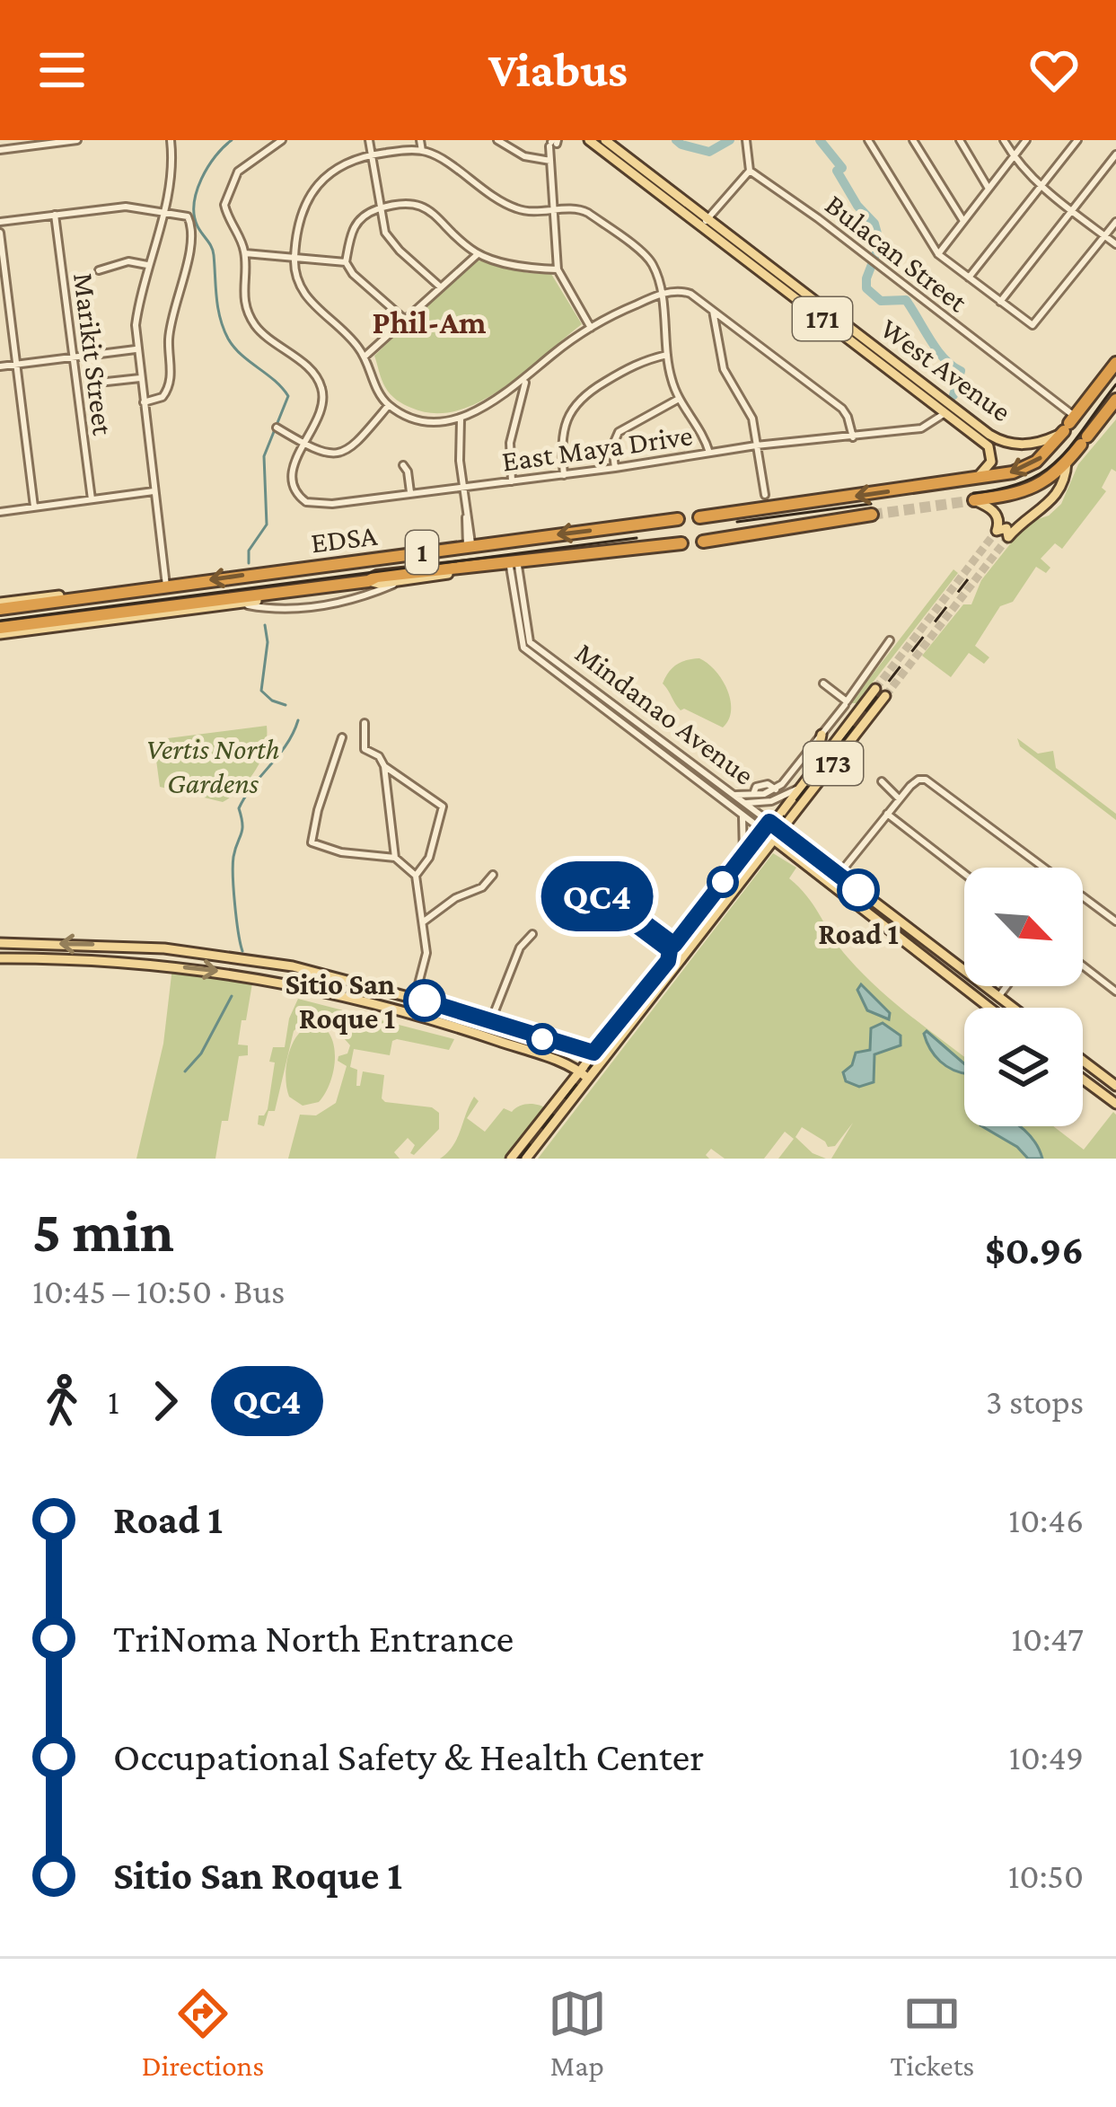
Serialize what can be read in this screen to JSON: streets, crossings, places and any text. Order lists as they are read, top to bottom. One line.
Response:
{"streets":{"highway":["EDSA","1"],"main road":["171","West Avenue","Mindanao Avenue","173"],"street":["Bulacan Street","Marikit Street","East Maya Drive"]},"crossings":[["Bulacan Street","West Avenue"],["West Avenue","East Maya Drive"],["EDSA","Mindanao Avenue"],["Mindanao Avenue","173"]],"districts":["Phil-Am"],"parks":["Vertis North Gardens"],"places":["Road 1","Sitio San Roque 1"],"lines":["bus line QC4"],"north":"bottom right","page":{"header":"Viabus","on_map":"QC4","heading":["5 min","10:45 – 10:50 · Bus","$0.96"],"legs":["1","QC4","3 stops"],"list":[{"name":"Road 1","value":"10:46"},{"name":"TriNoma North Entrance","value":"10:47"},{"name":"Occupational Safety & Health Center","value":"10:49"},{"name":"Sitio San Roque 1","value":"10:50"}],"tabs":["Directions","Map","Tickets"]}}
